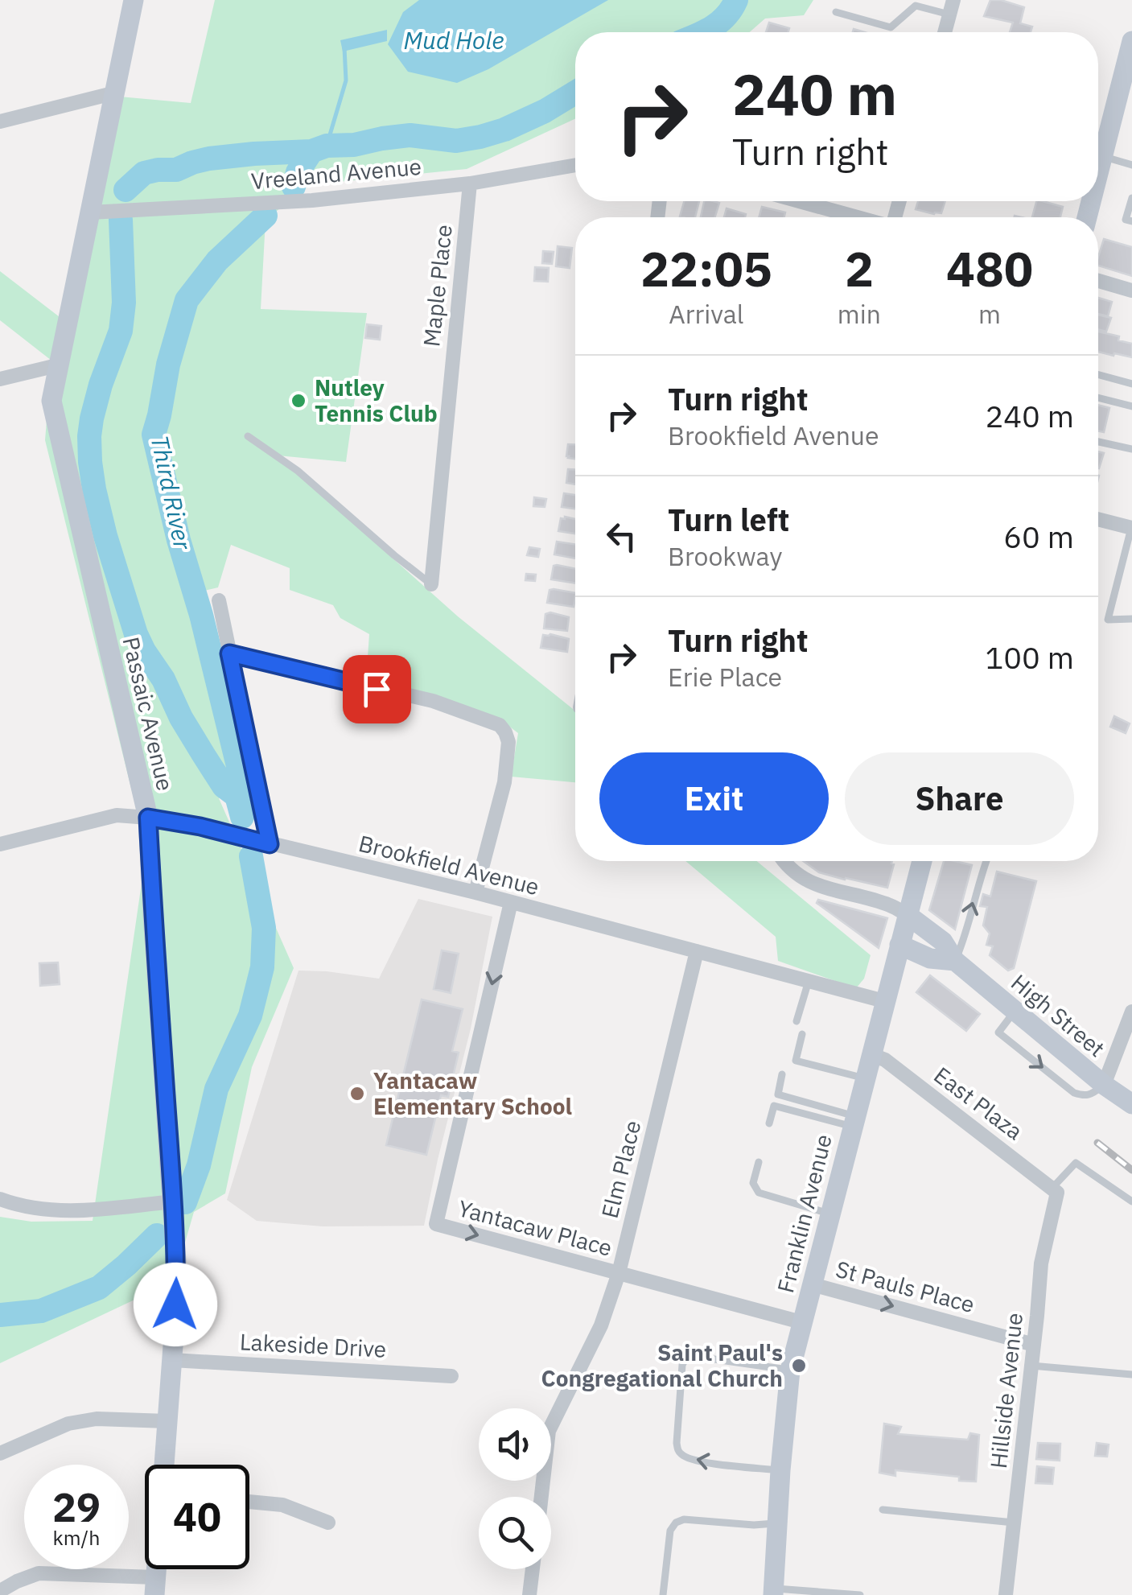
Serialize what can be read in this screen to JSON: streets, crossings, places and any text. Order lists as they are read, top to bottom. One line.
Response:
{"streets":{"street":["Vreeland Avenue","Maple Place","Passaic Avenue","Brookfield Avenue","High Street","East Plaza","Elm Place","Franklin Avenue","Yantacaw Place","St Pauls Place","Lakeside Drive","Hillside Avenue"]},"crossings":[["Vreeland Avenue","Maple Place"],["Vreeland Avenue","Passaic Avenue"],["Passaic Avenue","Brookfield Avenue"],["Passaic Avenue","Lakeside Drive"],["Brookfield Avenue","Elm Place"],["Brookfield Avenue","Franklin Avenue"],["Brookfield Avenue","Yantacaw Place"],["High Street","Franklin Avenue"],["East Plaza","Franklin Avenue"],["East Plaza","Hillside Avenue"],["Elm Place","Yantacaw Place"],["Franklin Avenue","Yantacaw Place"],["Franklin Avenue","St Pauls Place"],["St Pauls Place","Hillside Avenue"]],"one_way":["St Pauls Place"],"water":["Mud Hole","Third River"],"places":["Nutley Tennis Club","Yantacaw Elementary School","Saint Paul's Congregational Church"],"page":{"turn":["240 m","Turn right"],"eta":["22:05","Arrival","2","min","480","m"],"list":[{"name":"Turn right","note":"Brookfield Avenue","value":"240 m"},{"name":"Turn left","note":"Brookway","value":"60 m"},{"name":"Turn right","note":"Erie Place","value":"100 m"}],"buttons":["Exit","Share"],"speed":"29 km/h","limit":"40"}}
